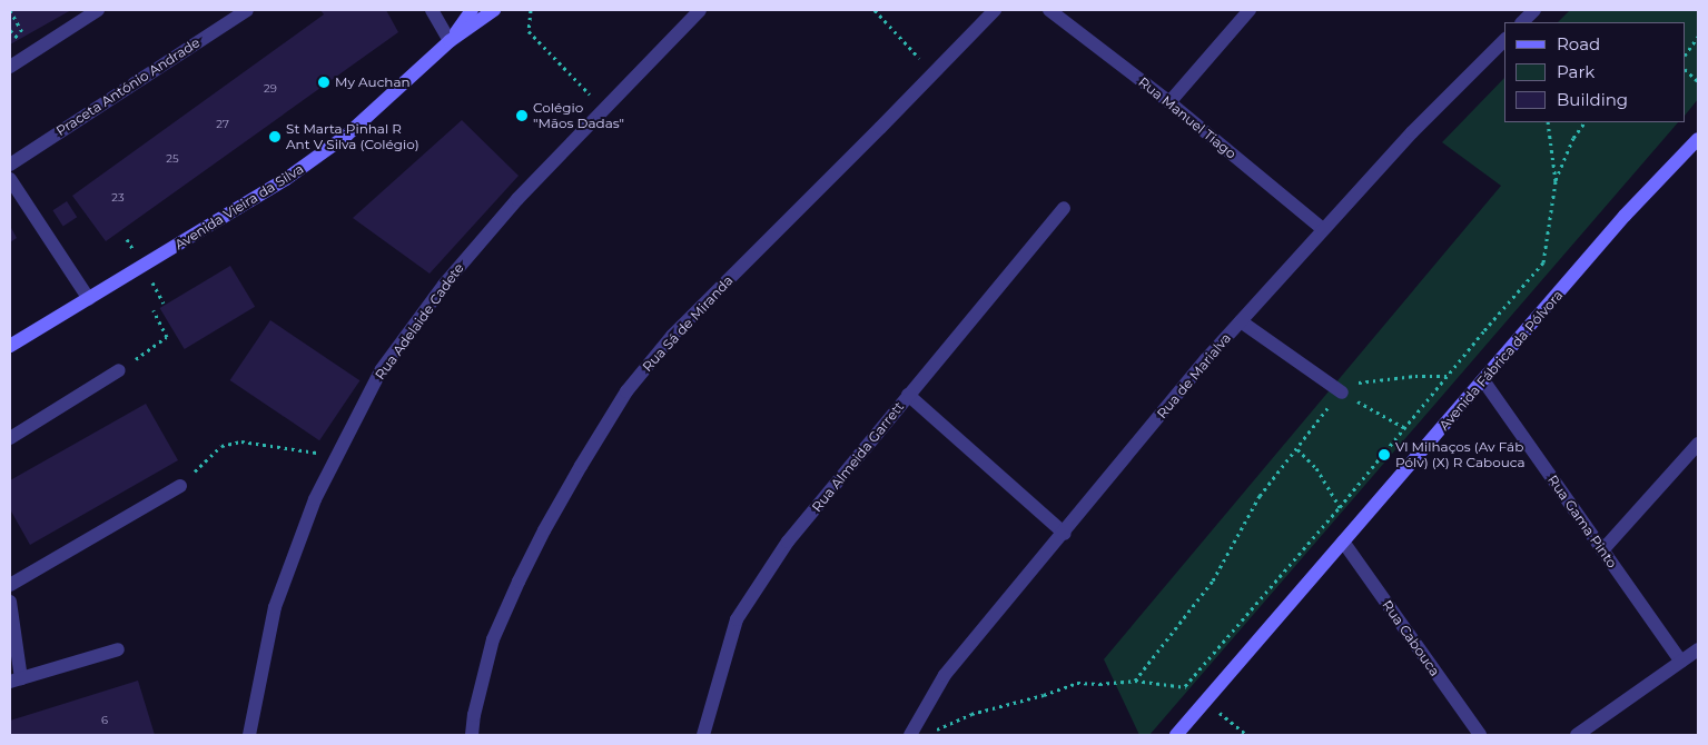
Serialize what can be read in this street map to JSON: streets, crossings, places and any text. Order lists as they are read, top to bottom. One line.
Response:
{"streets":{"street":["Praceta António Andrade","Rua Manuel Tiago","Avenida Vieira da Silva","Rua Adelaide Cadete","Rua Sá de Miranda","Avenida Fábrica da Pólvora","Rua de Marialva","Rua Almeida Garrett","Rua Gama Pinto","Rua Cabouca"]},"crossings":[["Rua Manuel Tiago","Rua de Marialva"],["Avenida Fábrica da Pólvora","Rua Gama Pinto"],["Avenida Fábrica da Pólvora","Rua Cabouca"]],"places":["My Auchan","Colégio \"Mãos Dadas\"","St Marta Pinhal R Ant V Silva (Colégio)","Vl Milhaços (Av Fáb Pólv) (X) R Cabouca"],"house_numbers":["29","27","25","23","6"],"legend":["Road","Park","Building"]}
